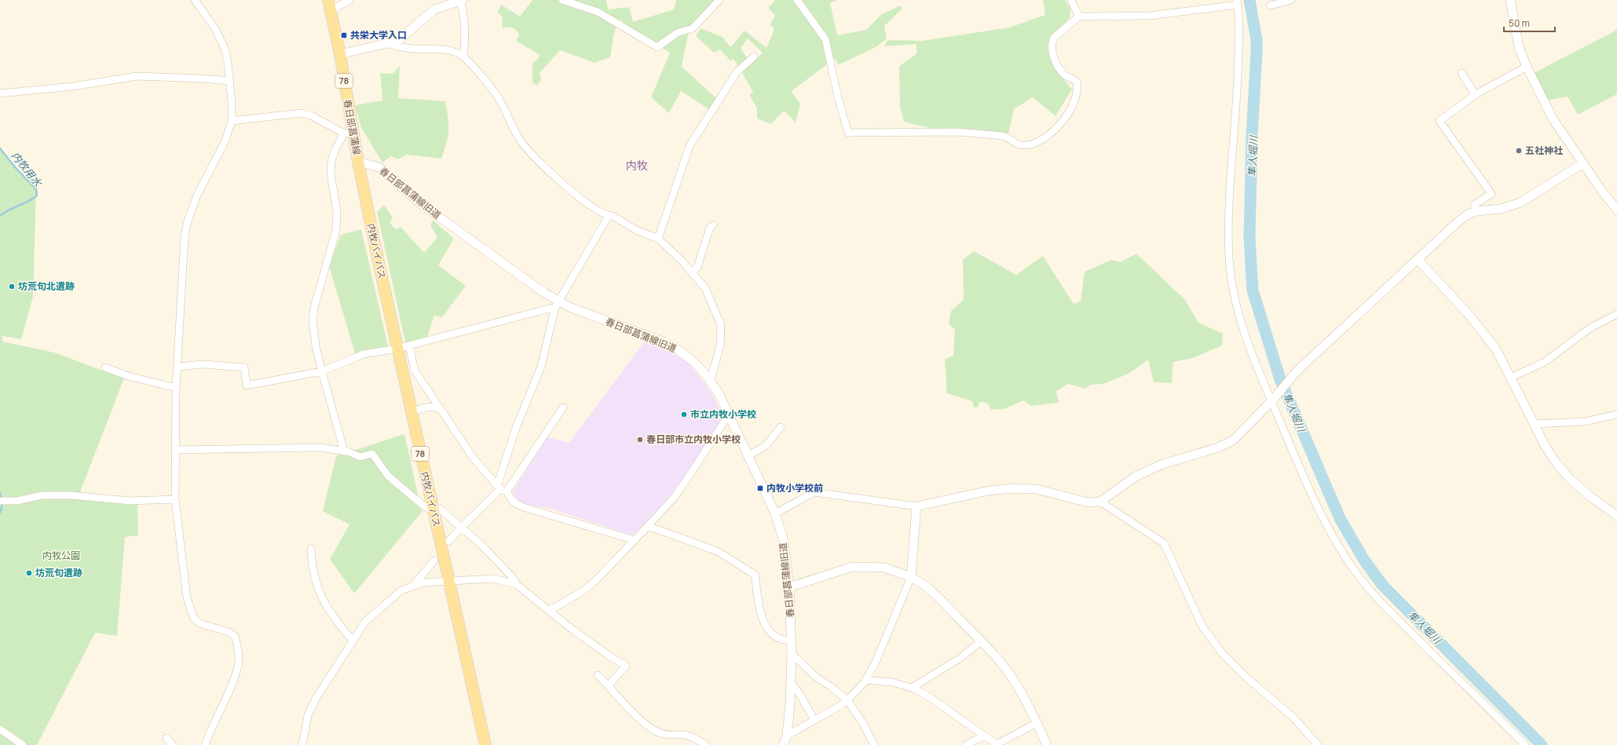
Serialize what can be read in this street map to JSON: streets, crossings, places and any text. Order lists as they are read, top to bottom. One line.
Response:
{"streets":{"main road":["78","春日部菖蒲線","内牧バイパス"],"street":["春日部菖蒲線旧道"]},"crossings":[["春日部菖蒲線","春日部菖蒲線旧道"],["春日部菖蒲線","内牧バイパス"],["春日部菖蒲線旧道","内牧バイパス"]],"districts":["内牧"],"water":["隼人堀川","内牧用水"],"parks":["内牧公園"],"places":{"transit":["共栄大学入口","内牧小学校前"],"other":["五社神社","坊荒句北遺跡","市立内牧小学校","春日部市立内牧小学校","坊荒句遺跡"]},"scale_bar":"50 m"}
